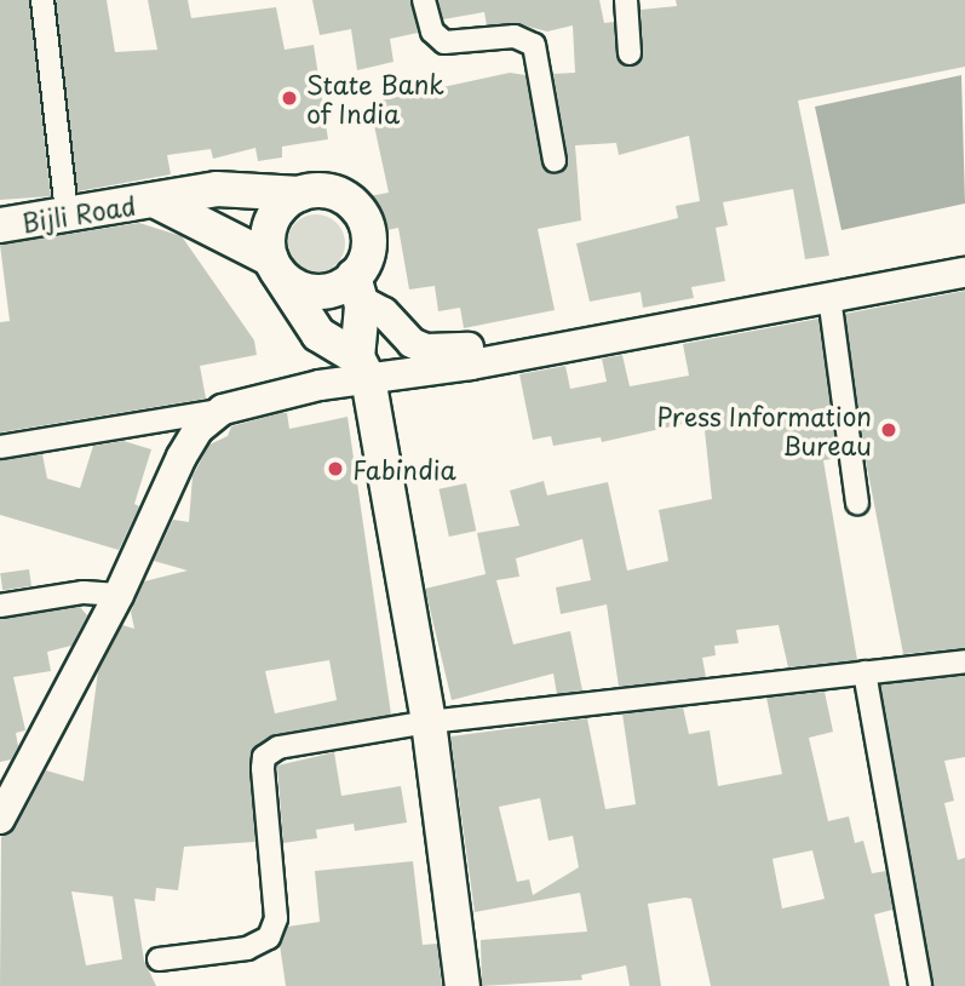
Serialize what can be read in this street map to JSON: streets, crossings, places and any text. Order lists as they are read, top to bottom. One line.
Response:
{"streets":{"main road":["Bijli Road"]},"places":["State Bank of India","Press Information Bureau","Fabindia"]}
